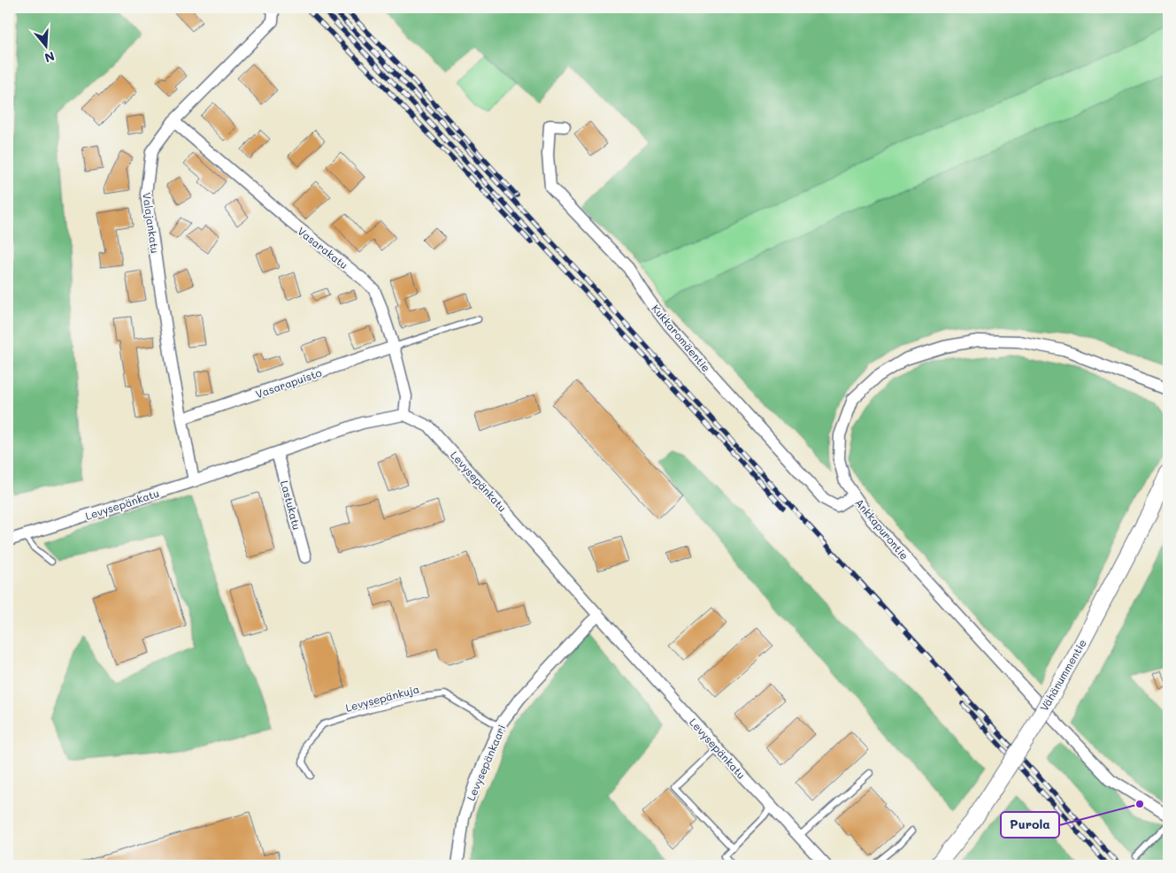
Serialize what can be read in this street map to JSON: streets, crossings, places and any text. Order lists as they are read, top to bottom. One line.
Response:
{"streets":{"main road":["Vähänummentie"],"street":["Valajankatu","Vasarakatu","Kukkaromäentie","Vasarapuisto","Levysepänkatu","Lastukatu","Ankkapurontie","Levysepänkaari"],"lane":["Levysepänkuja"]},"crossings":[["Valajankatu","Vasarakatu"],["Valajankatu","Vasarapuisto"],["Valajankatu","Levysepänkatu"],["Vasarakatu","Vasarapuisto"],["Vasarakatu","Levysepänkatu"],["Kukkaromäentie","Ankkapurontie"],["Levysepänkatu","Lastukatu"],["Levysepänkatu","Levysepänkaari"],["Levysepänkuja","Levysepänkaari"]],"places":["Purola"],"north":"bottom"}
